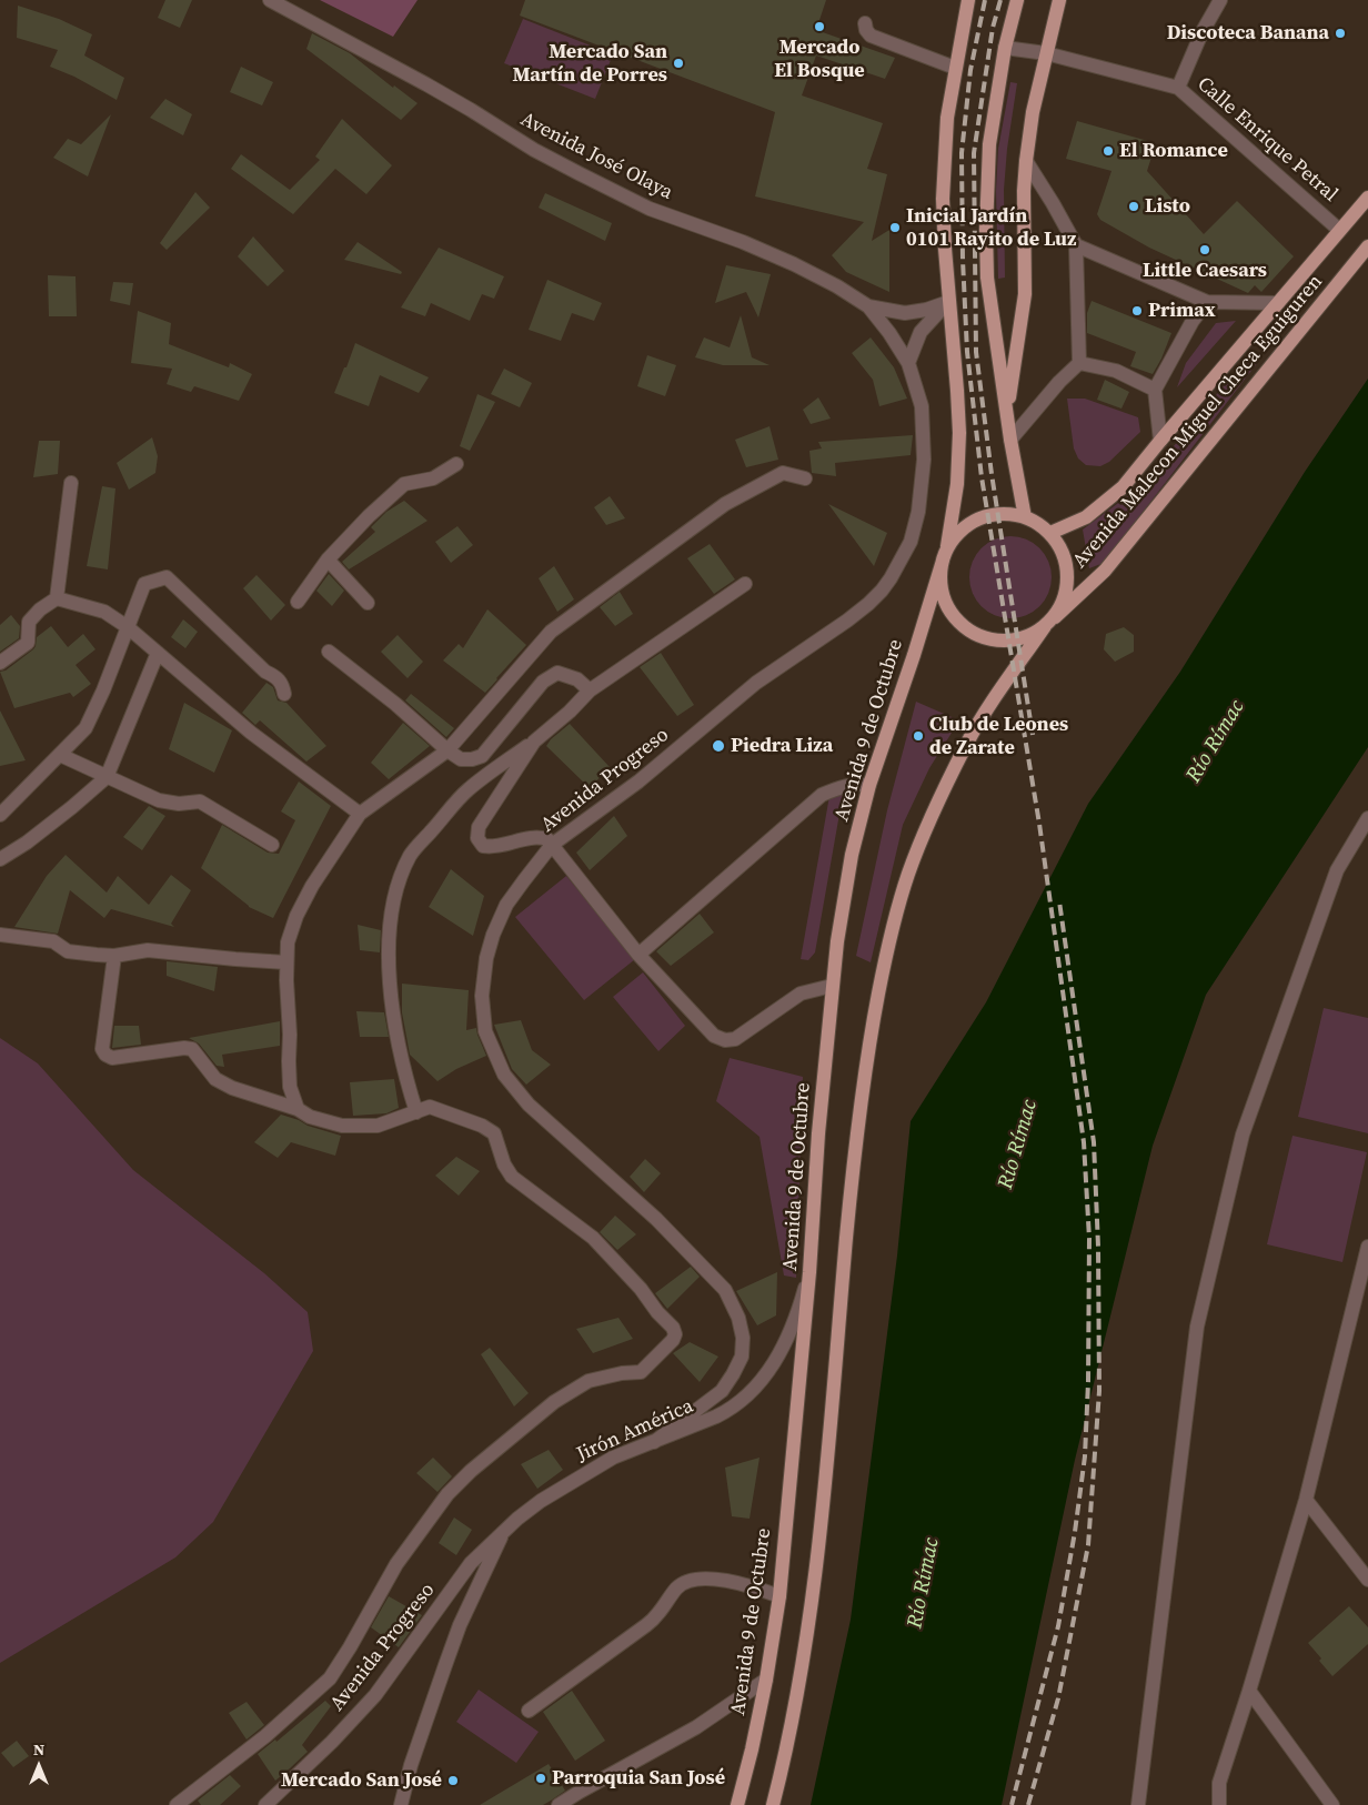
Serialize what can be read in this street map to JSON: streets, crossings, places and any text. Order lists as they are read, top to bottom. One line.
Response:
{"streets":{"main road":["Avenida Malecon Miguel Checa Eguiguren","Avenida 9 de Octubre"],"street":["Calle Enrique Petral","Avenida José Olaya","Avenida Progreso","Jirón América"]},"crossings":[["Calle Enrique Petral","Avenida Malecon Miguel Checa Eguiguren"],["Avenida José Olaya","Avenida Progreso"],["Avenida Malecon Miguel Checa Eguiguren","Avenida 9 de Octubre"],["Avenida 9 de Octubre","Jirón América"],["Avenida Progreso","Jirón América"]],"water":["Río Rímac"],"places":["Mercado El Bosque","Discoteca Banana","Mercado San Martín de Porres","El Romance","Listo","Inicial Jardín 0101 Rayito de Luz","Little Caesars","Primax","Club de Leones de Zarate","Piedra Liza","Parroquia San José","Mercado San José"],"north":"top"}
